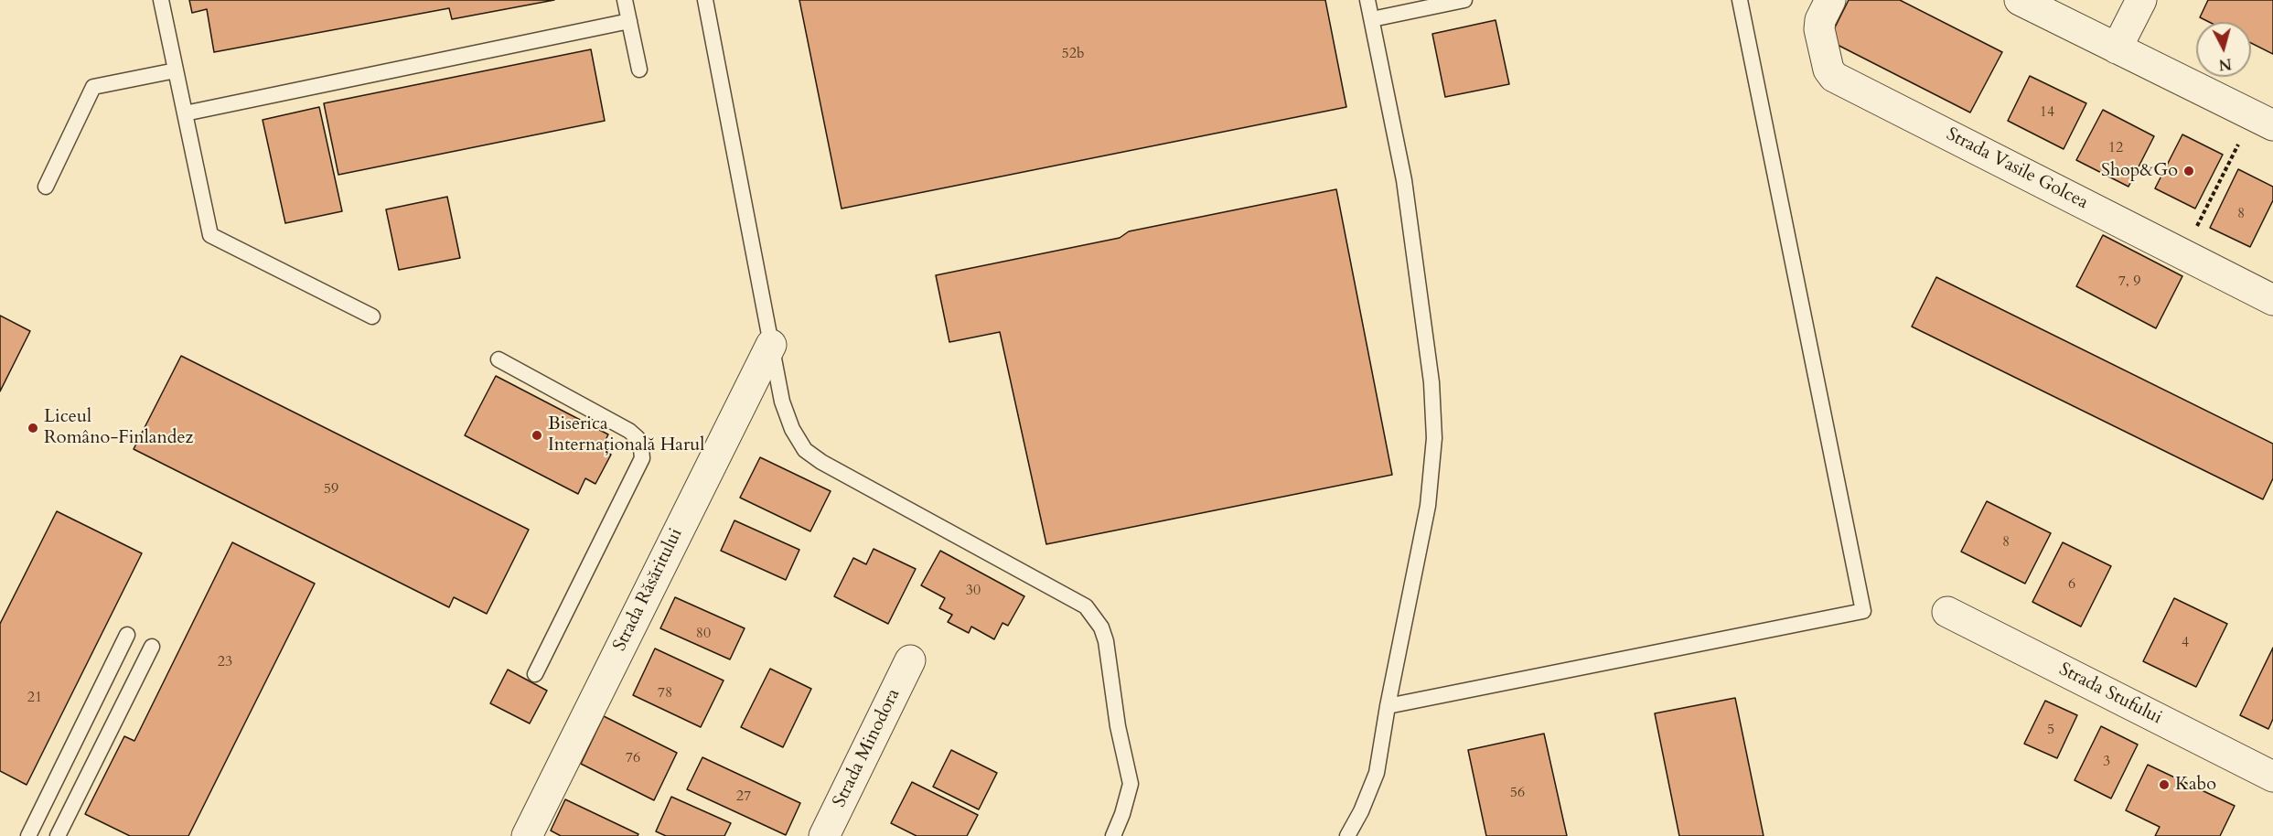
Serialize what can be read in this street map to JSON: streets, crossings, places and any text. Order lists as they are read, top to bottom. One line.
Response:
{"streets":{"street":["Strada Vasile Golcea","Strada Răsăritului","Strada Stufului","Strada Minodora"]},"places":["Shop&Go","Liceul Româno-Finlandez","Biserica Internațională Harul","Kabo"],"house_numbers":["52b","14","12","8","7, 9","59","8","6","30","80","4","23","78","21","5","76","3","56","27"],"north":"bottom"}
